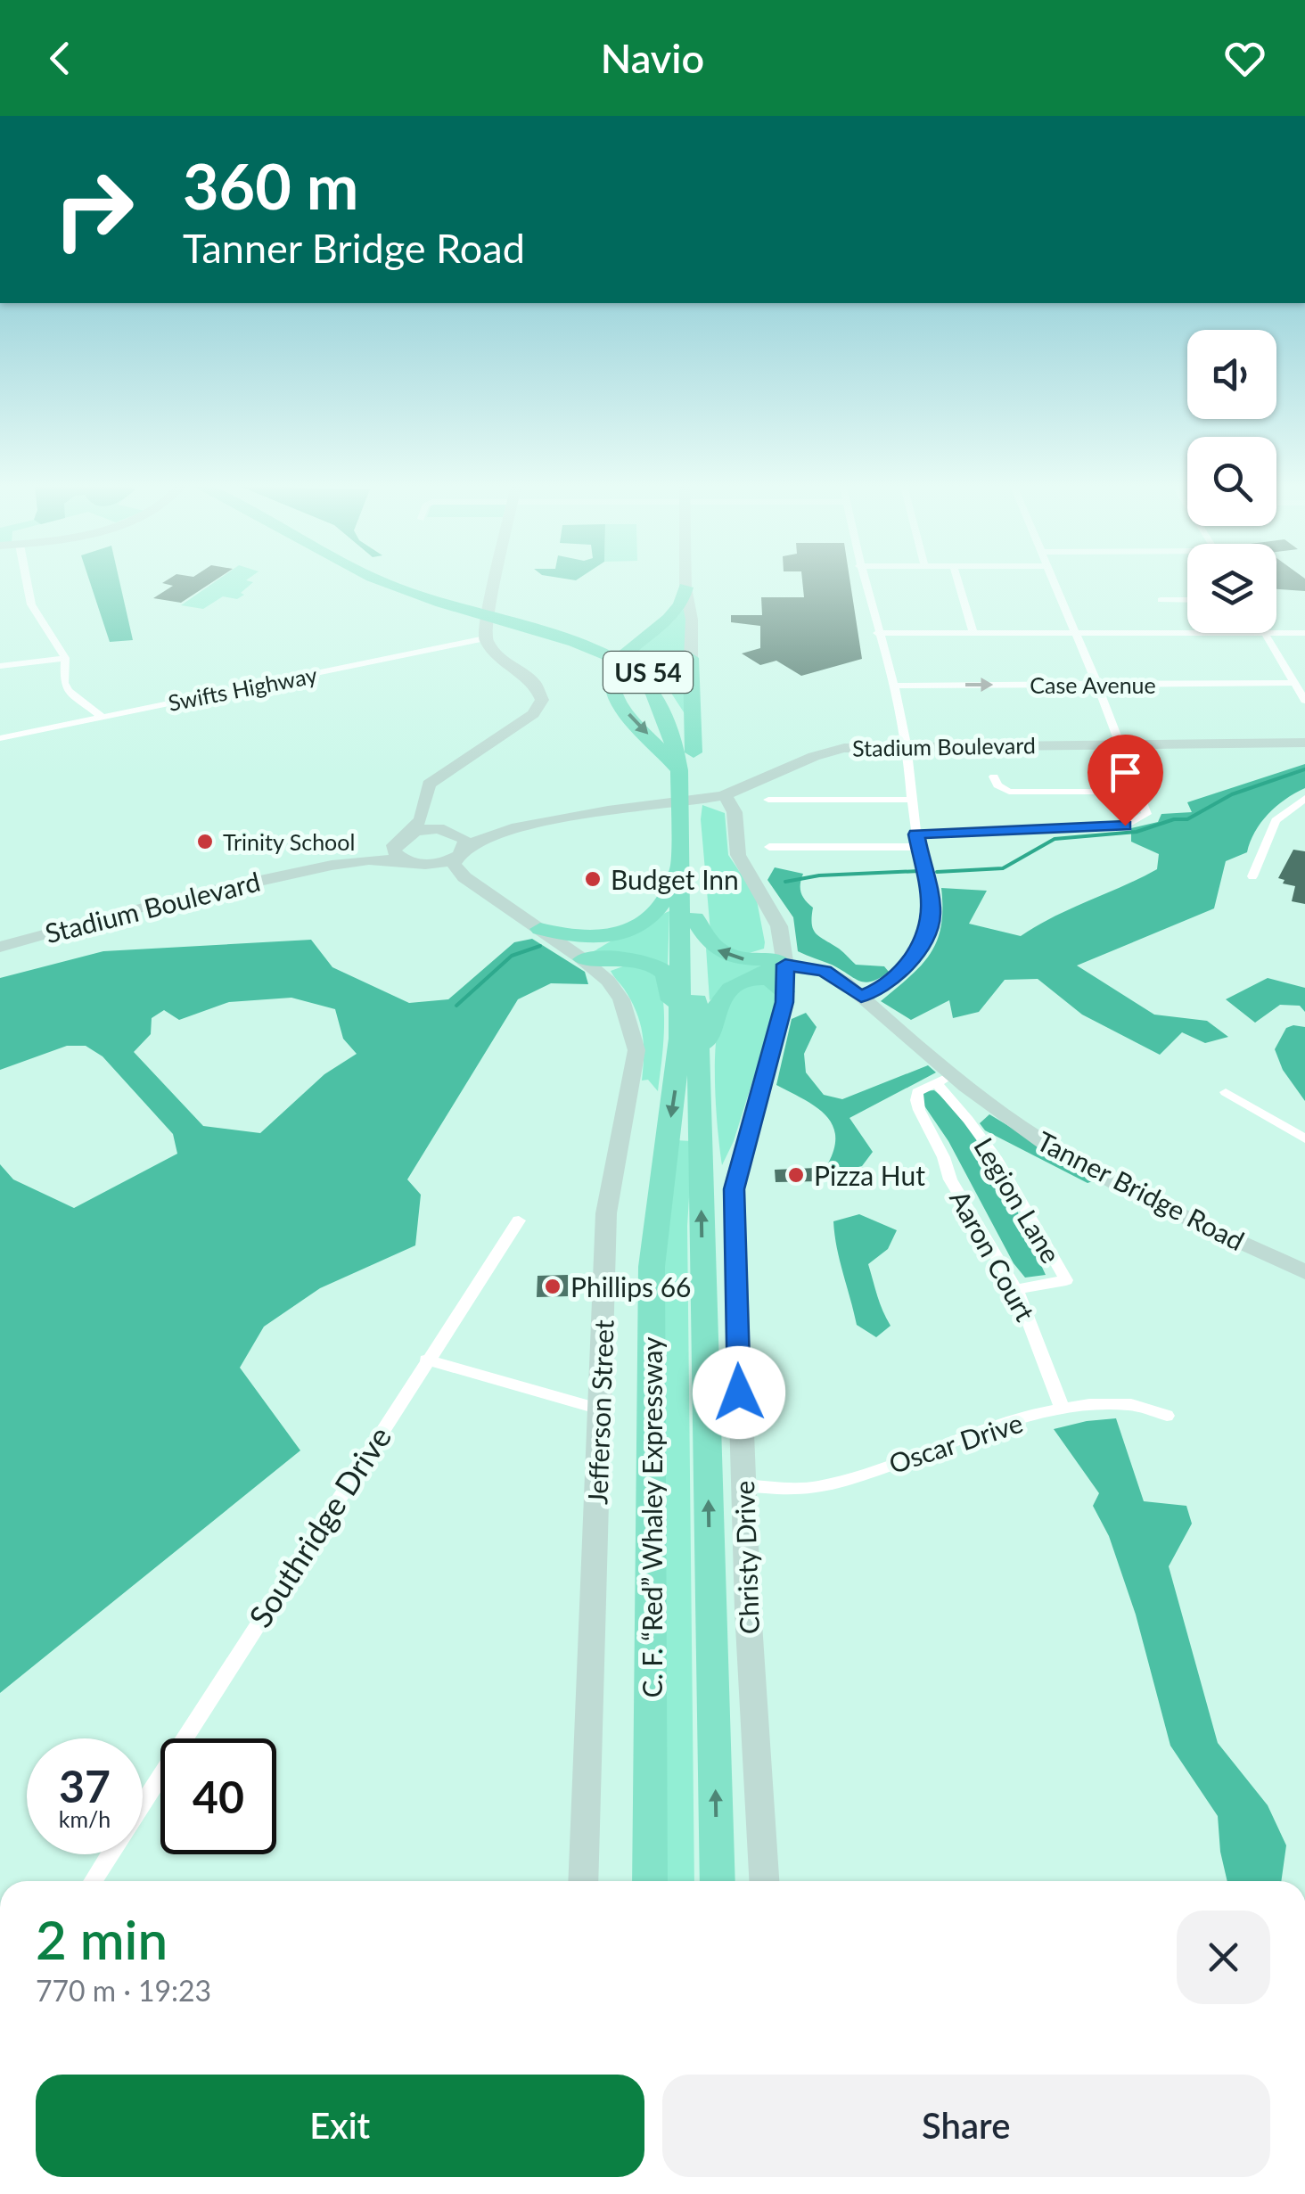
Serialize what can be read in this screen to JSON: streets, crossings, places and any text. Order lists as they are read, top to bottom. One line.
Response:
{"streets":{"highway":["US 54","C. F. “Red” Whaley Expressway"],"street":["Case Avenue","Swifts Highway","Stadium Boulevard","Tanner Bridge Road","Legion Lane","Aaron Court","Jefferson Street","Oscar Drive","Southridge Drive","Christy Drive"]},"crossings":[["Tanner Bridge Road","Legion Lane"],["Tanner Bridge Road","Aaron Court"],["Tanner Bridge Road","Christy Drive"],["Legion Lane","Aaron Court"],["Aaron Court","Oscar Drive"],["Oscar Drive","Christy Drive"]],"places":["Trinity School","Budget Inn","Pizza Hut","Phillips 66"],"page":{"header":"Navio","turn":["360 m","Tanner Bridge Road"],"speed":"37 km/h","limit":"40","heading":["2 min","770 m · 19:23"],"buttons":["Exit","Share"]}}
